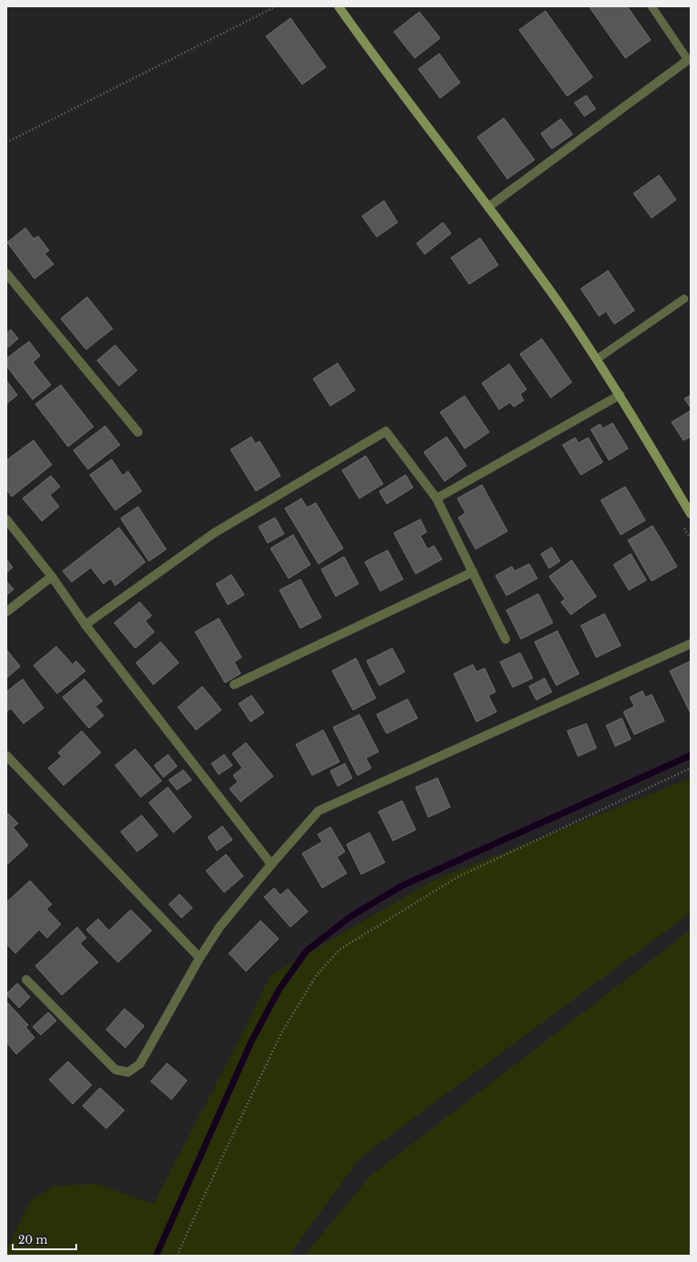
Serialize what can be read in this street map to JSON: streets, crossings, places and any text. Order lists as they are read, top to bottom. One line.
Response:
{"scale_bar":"20 m"}
